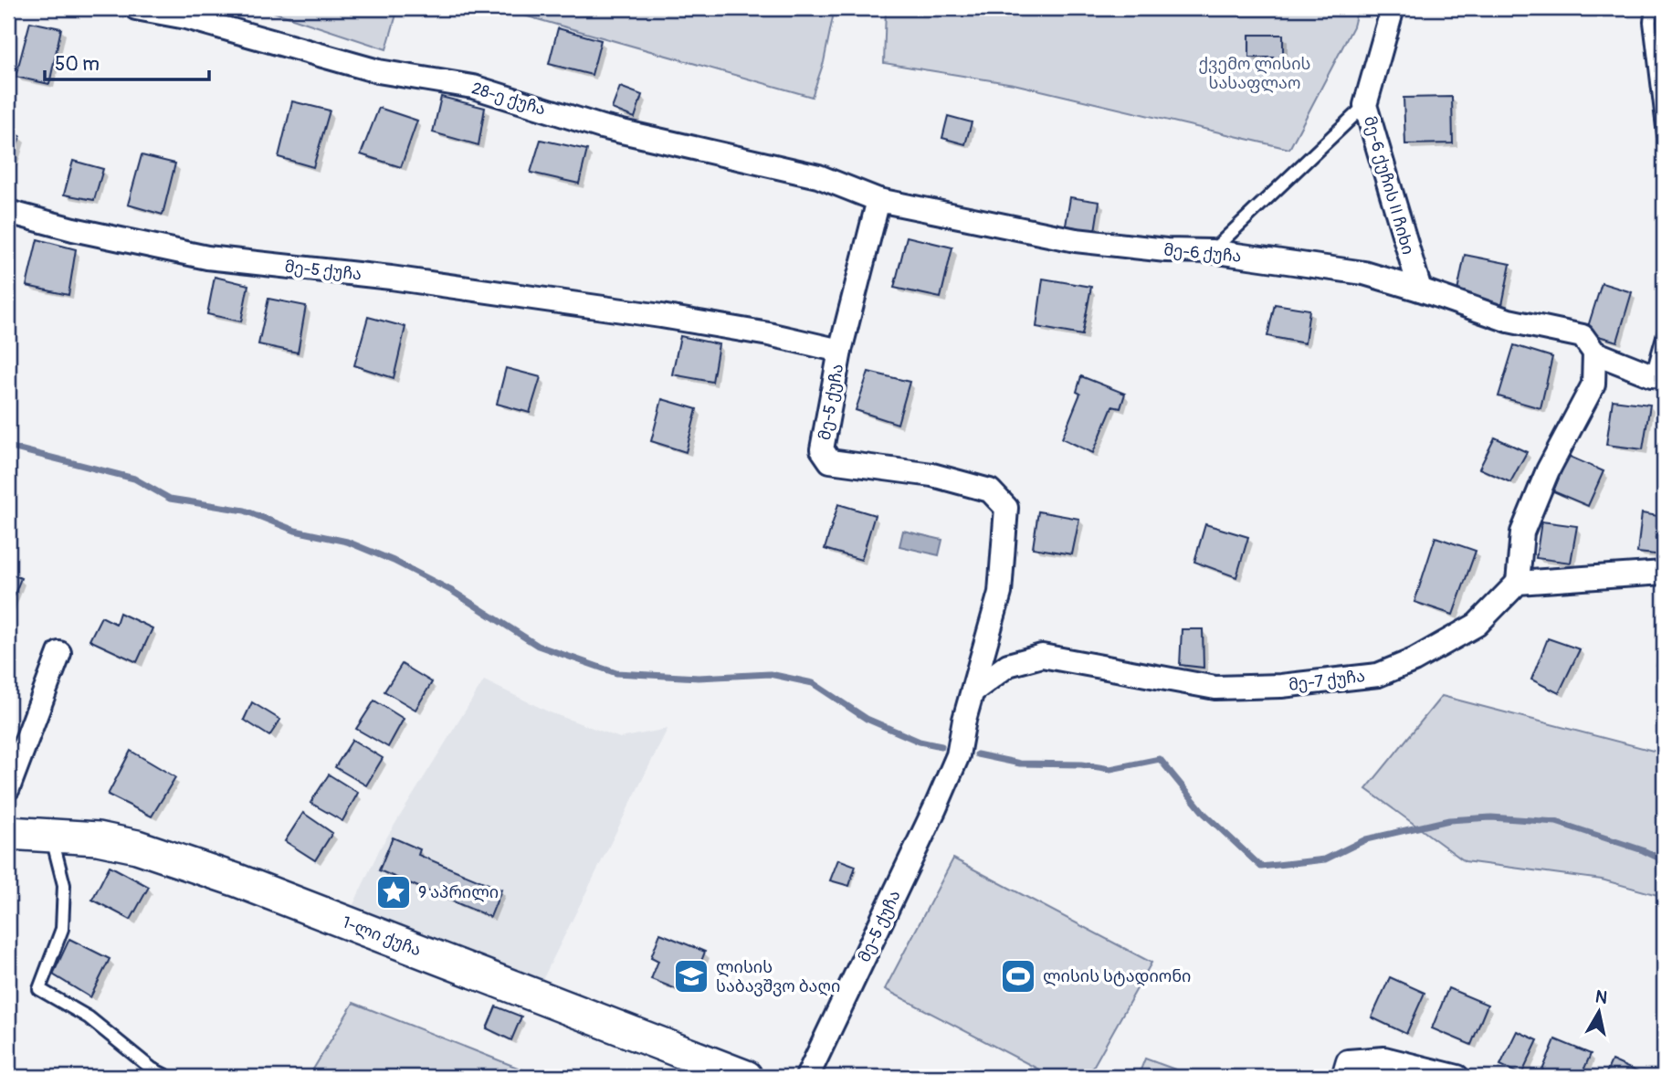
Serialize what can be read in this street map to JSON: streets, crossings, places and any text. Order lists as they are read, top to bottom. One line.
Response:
{"streets":{"main road":["1-ლი ქუჩა"],"street":["28-ე ქუჩა","მე-6 ქუჩის II ჩიხი","მე-6 ქუჩა","მე-5 ქუჩა","მე-7 ქუჩა"]},"crossings":[["28-ე ქუჩა","მე-6 ქუჩა"],["მე-6 ქუჩის II ჩიხი","მე-6 ქუჩა"],["მე-5 ქუჩა","მე-7 ქუჩა"]],"parks":["ქვემო ლისის სასაფლაო"],"places":{"place":["9 აპრილი"],"school or university":["ლისის საბავშვო ბაღი"],"sports":["ლისის სტადიონი"]},"scale_bar":"50 m","north":"top"}
